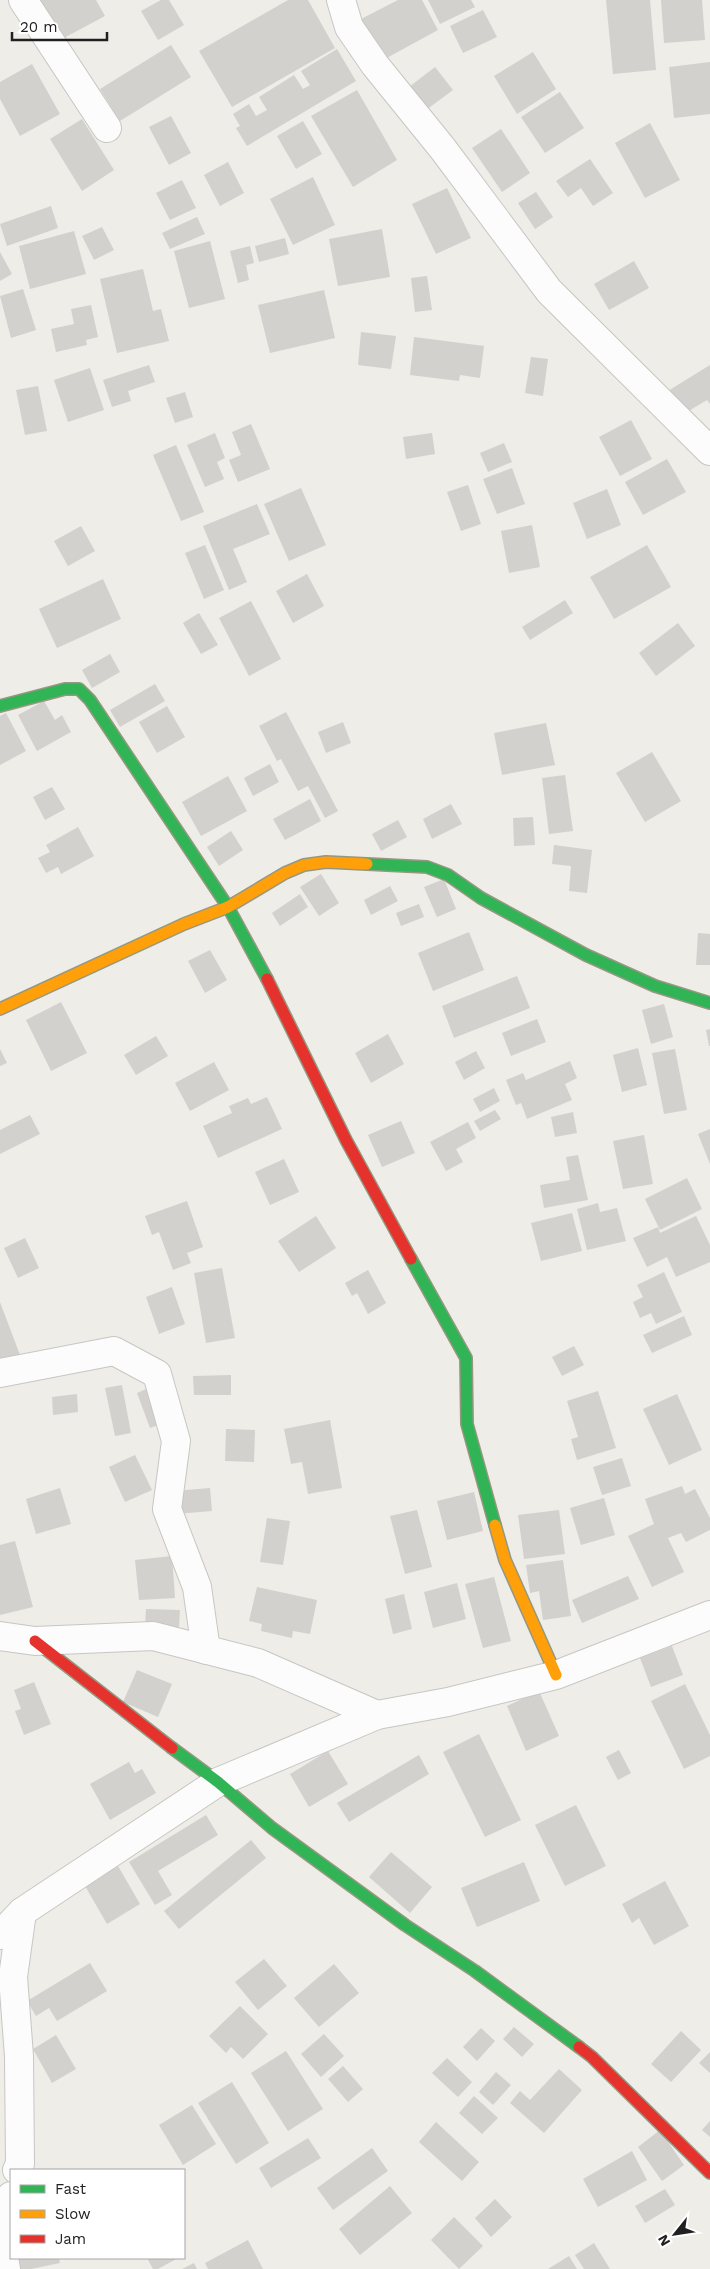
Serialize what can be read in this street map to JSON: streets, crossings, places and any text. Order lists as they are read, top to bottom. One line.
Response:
{"legend":["Fast","Slow","Jam"],"scale_bar":"20 m","north":"bottom left"}
